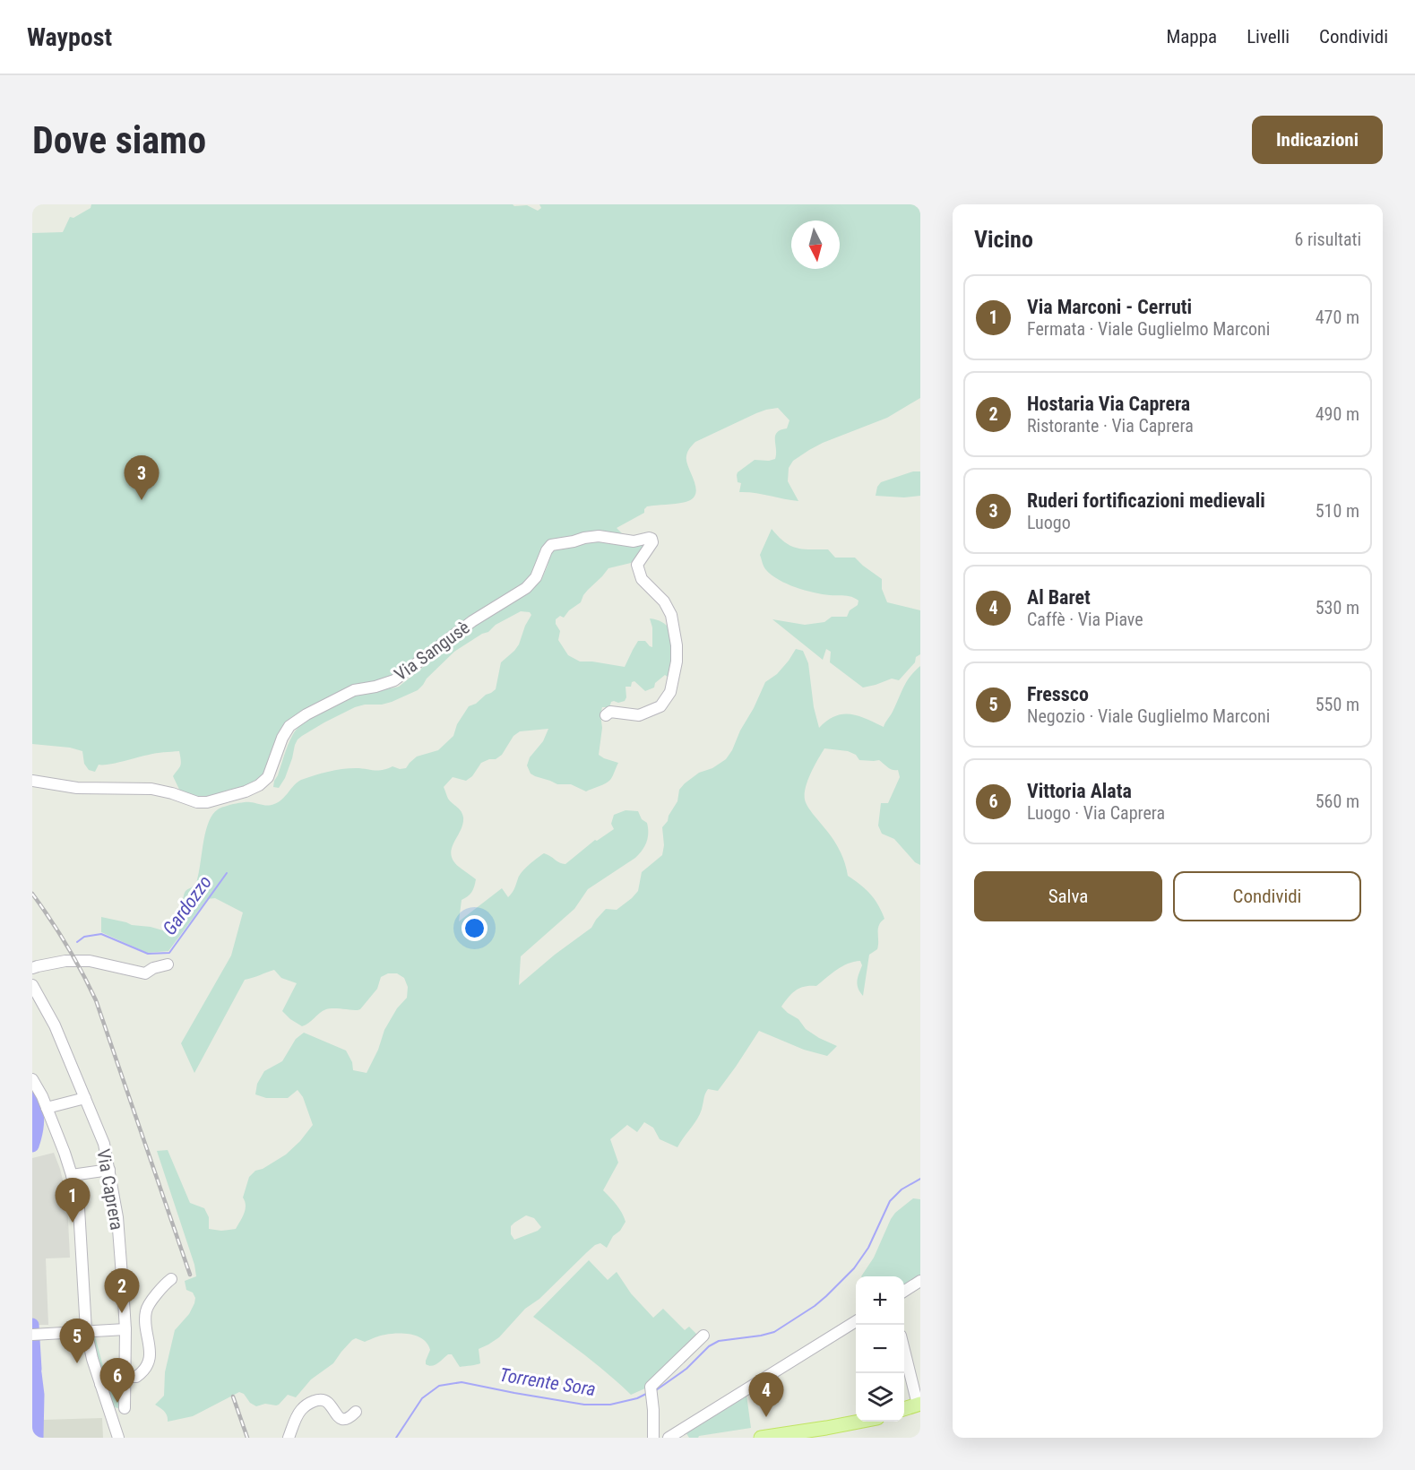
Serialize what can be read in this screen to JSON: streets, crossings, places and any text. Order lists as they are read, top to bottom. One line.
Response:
{"streets":{"street":["Via Sangusè","Via Caprera"]},"water":["Gardozzo","Torrente Sora"],"north":"bottom","page":{"header":"Waypost","nav":["Mappa","Livelli","Condividi"],"buttons":["Indicazioni",["Salva","Condividi"]],"title":"Dove siamo","heading":["Vicino","6 risultati"],"list":[{"mark":"1","name":"Via Marconi - Cerruti","note":"Fermata · Viale Guglielmo Marconi","value":"470 m"},{"mark":"2","name":"Hostaria Via Caprera","note":"Ristorante · Via Caprera","value":"490 m"},{"mark":"3","name":"Ruderi fortificazioni medievali","note":"Luogo","value":"510 m"},{"mark":"4","name":"Al Baret","note":"Caffè · Via Piave","value":"530 m"},{"mark":"5","name":"Fressco","note":"Negozio · Viale Guglielmo Marconi","value":"550 m"},{"mark":"6","name":"Vittoria Alata","note":"Luogo · Via Caprera","value":"560 m"}],"pins":["3","1","2","5","6","4"],"map_buttons":["+","−"]}}
